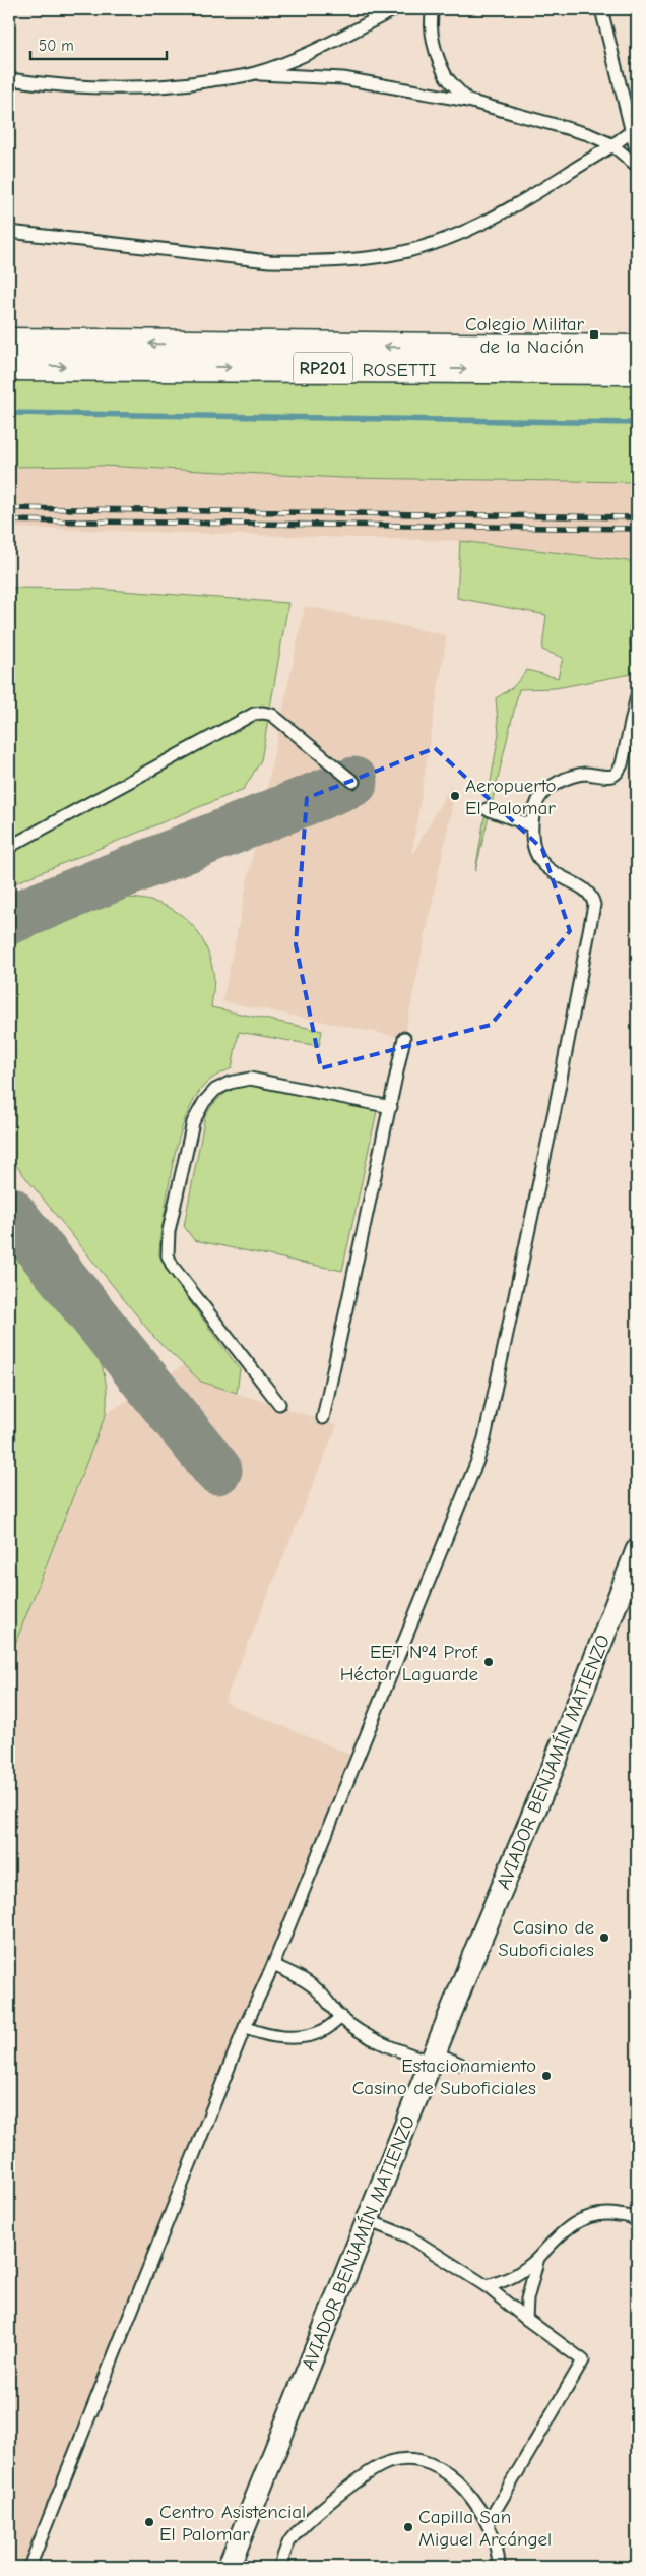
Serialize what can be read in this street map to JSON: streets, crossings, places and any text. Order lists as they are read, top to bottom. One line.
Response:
{"streets":{"main road":["RP201","ROSETTI"],"street":["AVIADOR BENJAMÍN MATIENZO"]},"places":{"transit":["Colegio Militar de la Nación"],"other":["Aeropuerto El Palomar","EET Nº4 Prof. Héctor Laguarde","Casino de Suboficiales","Estacionamiento Casino de Suboficiales","Centro Asistencial El Palomar","Capilla San Miguel Arcángel"]},"scale_bar":"50 m"}
